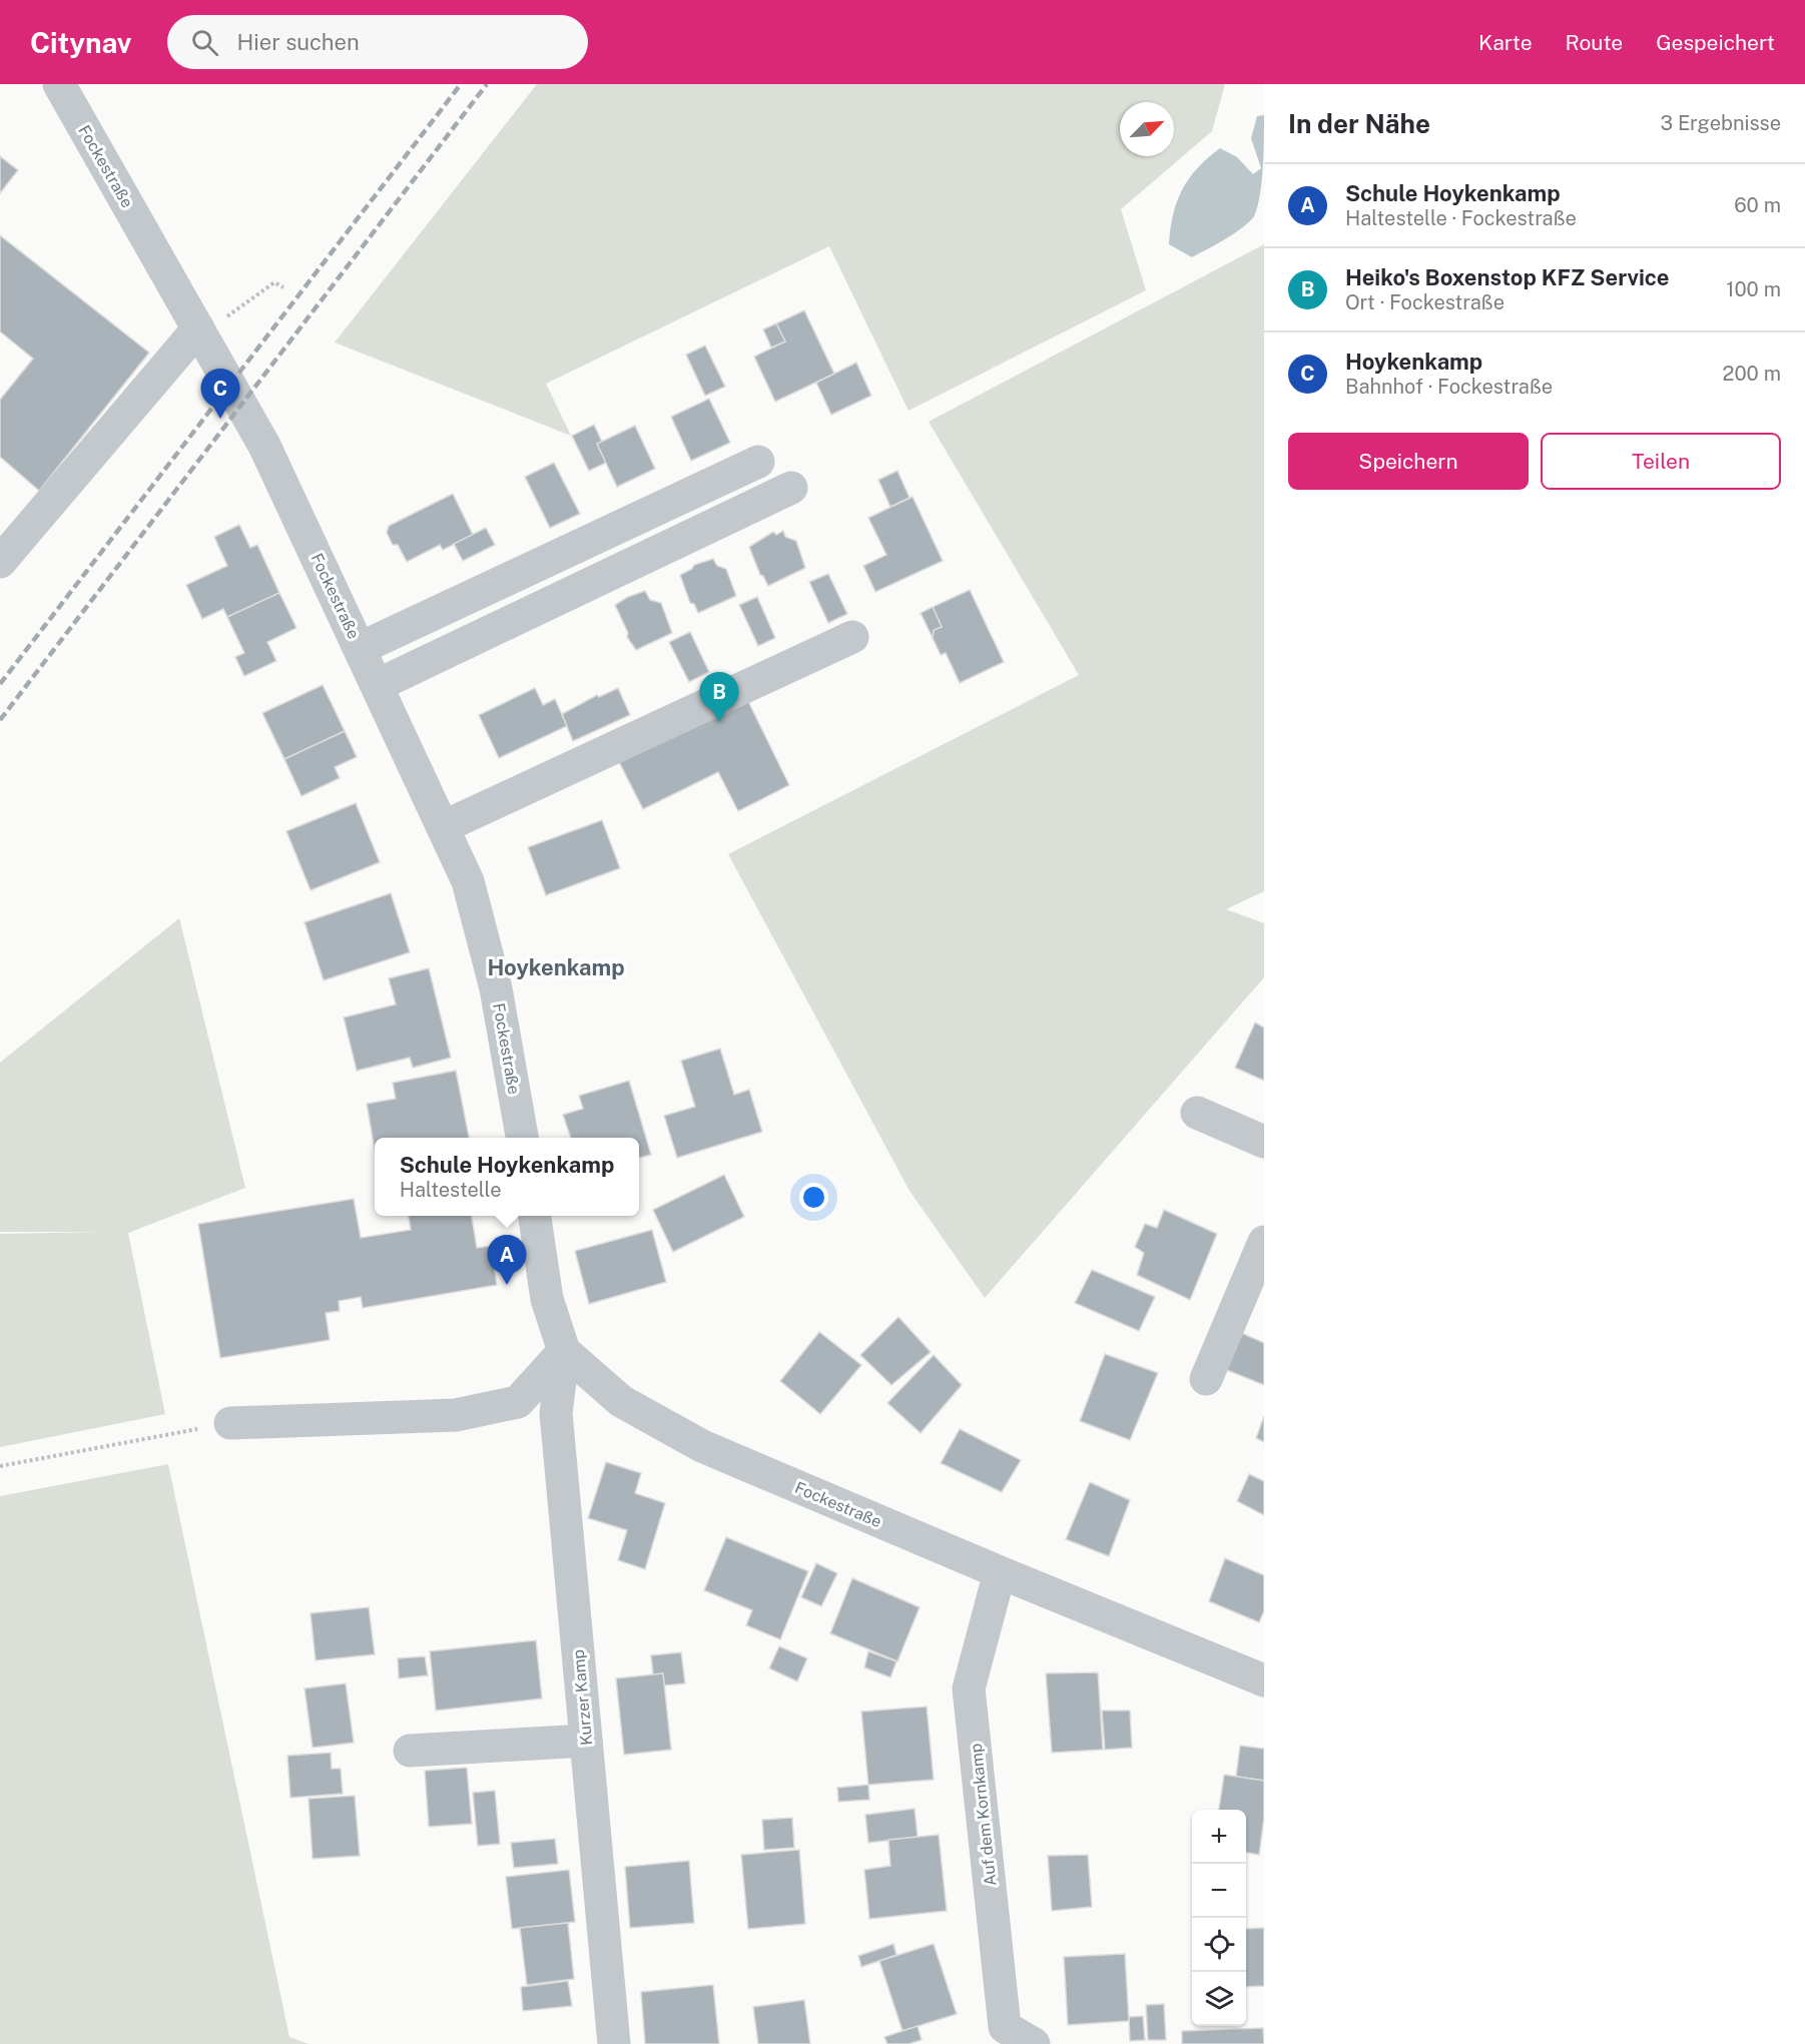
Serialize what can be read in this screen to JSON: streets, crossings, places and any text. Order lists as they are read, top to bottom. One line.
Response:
{"streets":{"street":["Fockestraße","Kurzer Kamp","Auf dem Kornkamp"]},"crossings":[["Fockestraße","Kurzer Kamp"],["Fockestraße","Auf dem Kornkamp"]],"districts":["Hoykenkamp"],"north":"top right","page":{"header":"Citynav","search":"Hier suchen","nav":["Karte","Route","Gespeichert"],"heading":["In der Nähe","3 Ergebnisse"],"list":[{"mark":"A","name":"Schule Hoykenkamp","note":"Haltestelle · Fockestraße","value":"60 m"},{"mark":"B","name":"Heiko's Boxenstop KFZ Service","note":"Ort · Fockestraße","value":"100 m"},{"mark":"C","name":"Hoykenkamp","note":"Bahnhof · Fockestraße","value":"200 m"}],"pins":["C","B","A"],"buttons":["Speichern","Teilen"],"popup":["Schule Hoykenkamp","Haltestelle"],"map_buttons":["+","−"]}}
